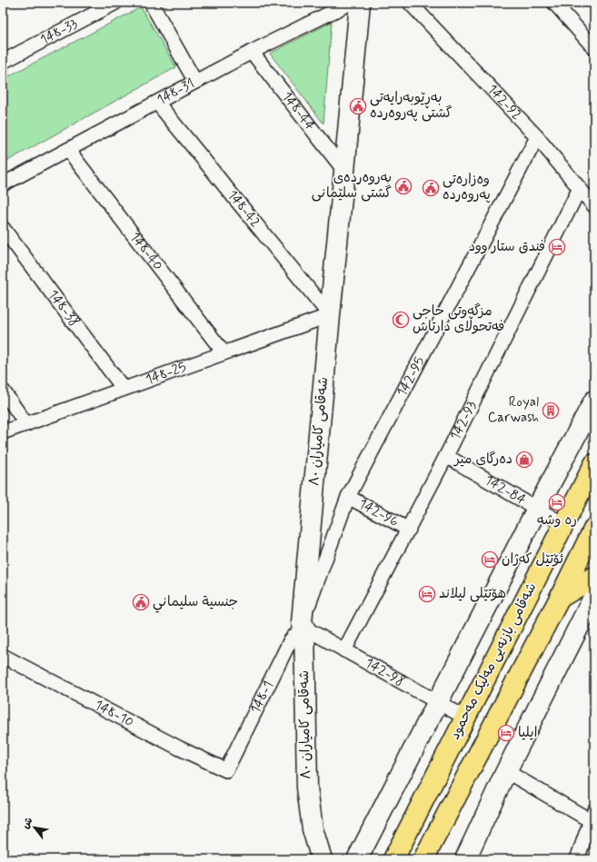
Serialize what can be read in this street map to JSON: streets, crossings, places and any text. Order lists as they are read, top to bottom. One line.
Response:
{"streets":{"highway":["شەقامی بازنەیی مەلیک مەحمود"],"street":["148-33","148-31","142-92","148-44","148-42","148-40","148-38","148-25","142-95","142-93","شەقامی کامیاران ٨٠","142-84","142-96","142-98","148-1","148-10"]},"crossings":[["148-31","148-44"],["148-31","148-42"],["148-31","148-40"],["142-92","142-95"],["142-92","142-93"],["148-44","شەقامی کامیاران ٨٠"],["148-42","148-25"],["148-42","شەقامی کامیاران ٨٠"],["148-40","148-25"],["148-38","148-25"],["148-25","شەقامی کامیاران ٨٠"],["142-95","شەقامی کامیاران ٨٠"],["142-95","142-96"],["142-95","142-98"],["142-95","148-1"],["142-93","142-84"],["142-93","142-96"],["142-93","142-98"],["شەقامی کامیاران ٨٠","142-98"],["شەقامی کامیاران ٨٠","148-1"],["142-84","شەقامی بازنەیی مەلیک مەحمود"],["شەقامی بازنەیی مەلیک مەحمود","142-98"],["142-98","148-1"],["148-1","148-10"]],"places":{"public building":["بەڕێوبەرایەتی گشتی پەروەردە","پەروەردەی گشتی سلێمانی","وەزارەتی پەروەردە","جنسية سليماني"],"hotel":["فندق ستار وود","ره وشه","ئۆتێل کەژان","هۆتێلی لیلاند","ايليا"],"mosque":["مزگەوتی حاجی فەتحوڵای دارتاش"],"building":["Royal Carwash"],"shop":["دەرگای میر"]},"north":"top left"}
